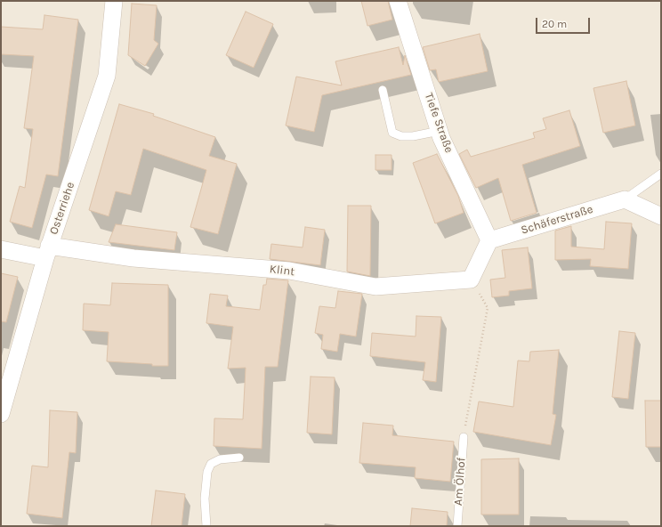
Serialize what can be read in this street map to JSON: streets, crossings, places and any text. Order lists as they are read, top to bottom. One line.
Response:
{"streets":{"street":["Tiefe Straße","Osterriehe","Schäferstraße","Klint"],"lane":["Am Ölhof"]},"crossings":[["Tiefe Straße","Schäferstraße"],["Osterriehe","Klint"]],"scale_bar":"20 m"}
